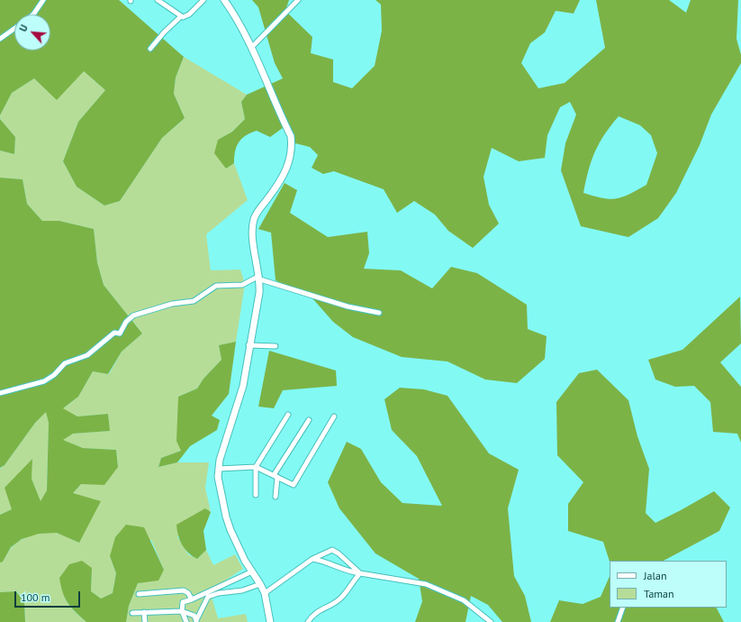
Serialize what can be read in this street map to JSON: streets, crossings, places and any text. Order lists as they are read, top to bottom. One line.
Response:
{"legend":["Jalan","Taman"],"scale_bar":"100 m","north":"top left"}
